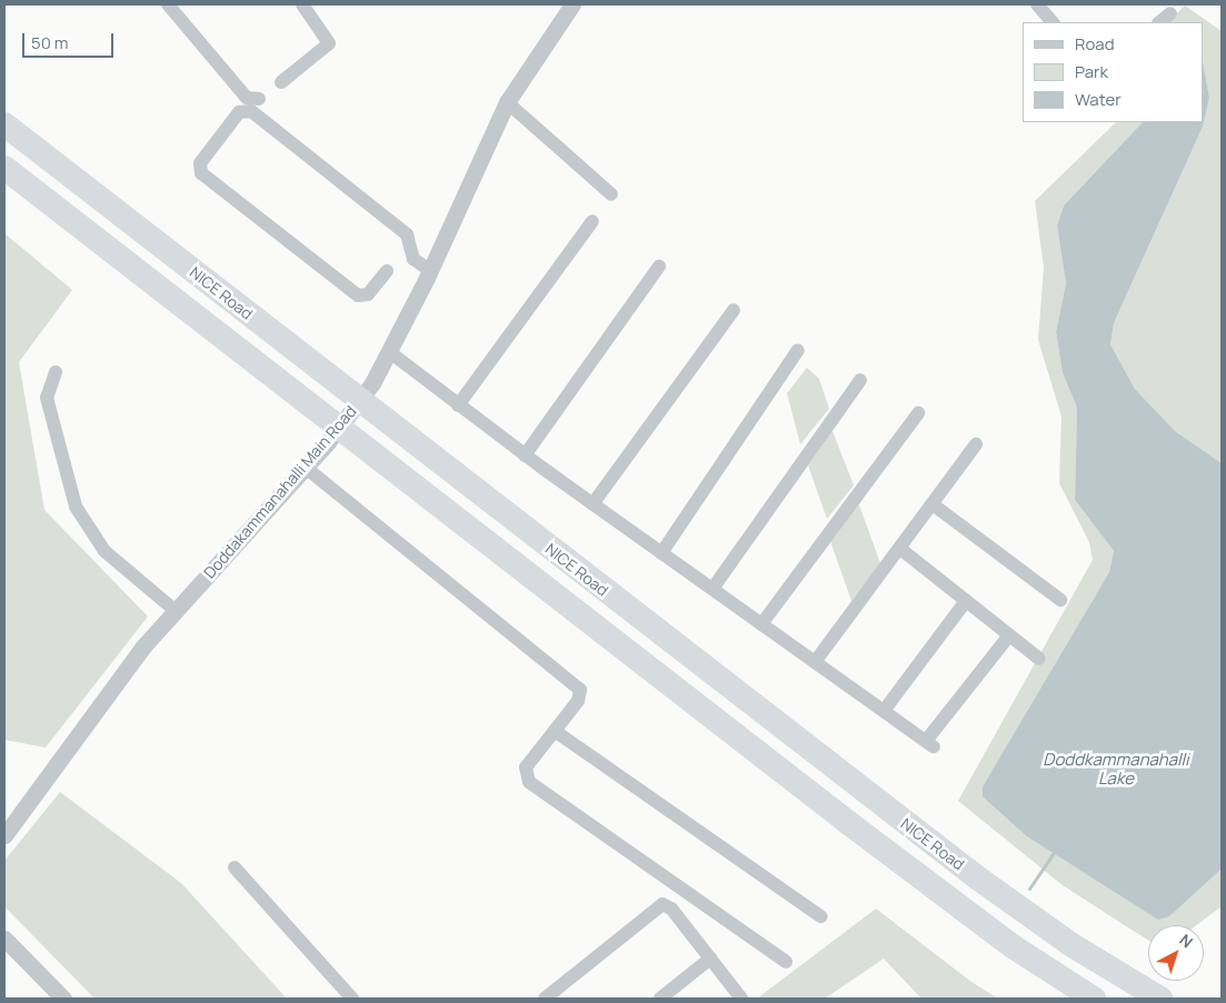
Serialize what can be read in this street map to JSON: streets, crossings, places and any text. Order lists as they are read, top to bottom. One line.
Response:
{"streets":{"highway":["NICE Road"],"street":["Doddakammanahalli Main Road"]},"water":["Doddkammanahalli Lake"],"legend":["Road","Park","Water"],"scale_bar":"50 m","north":"top right"}
